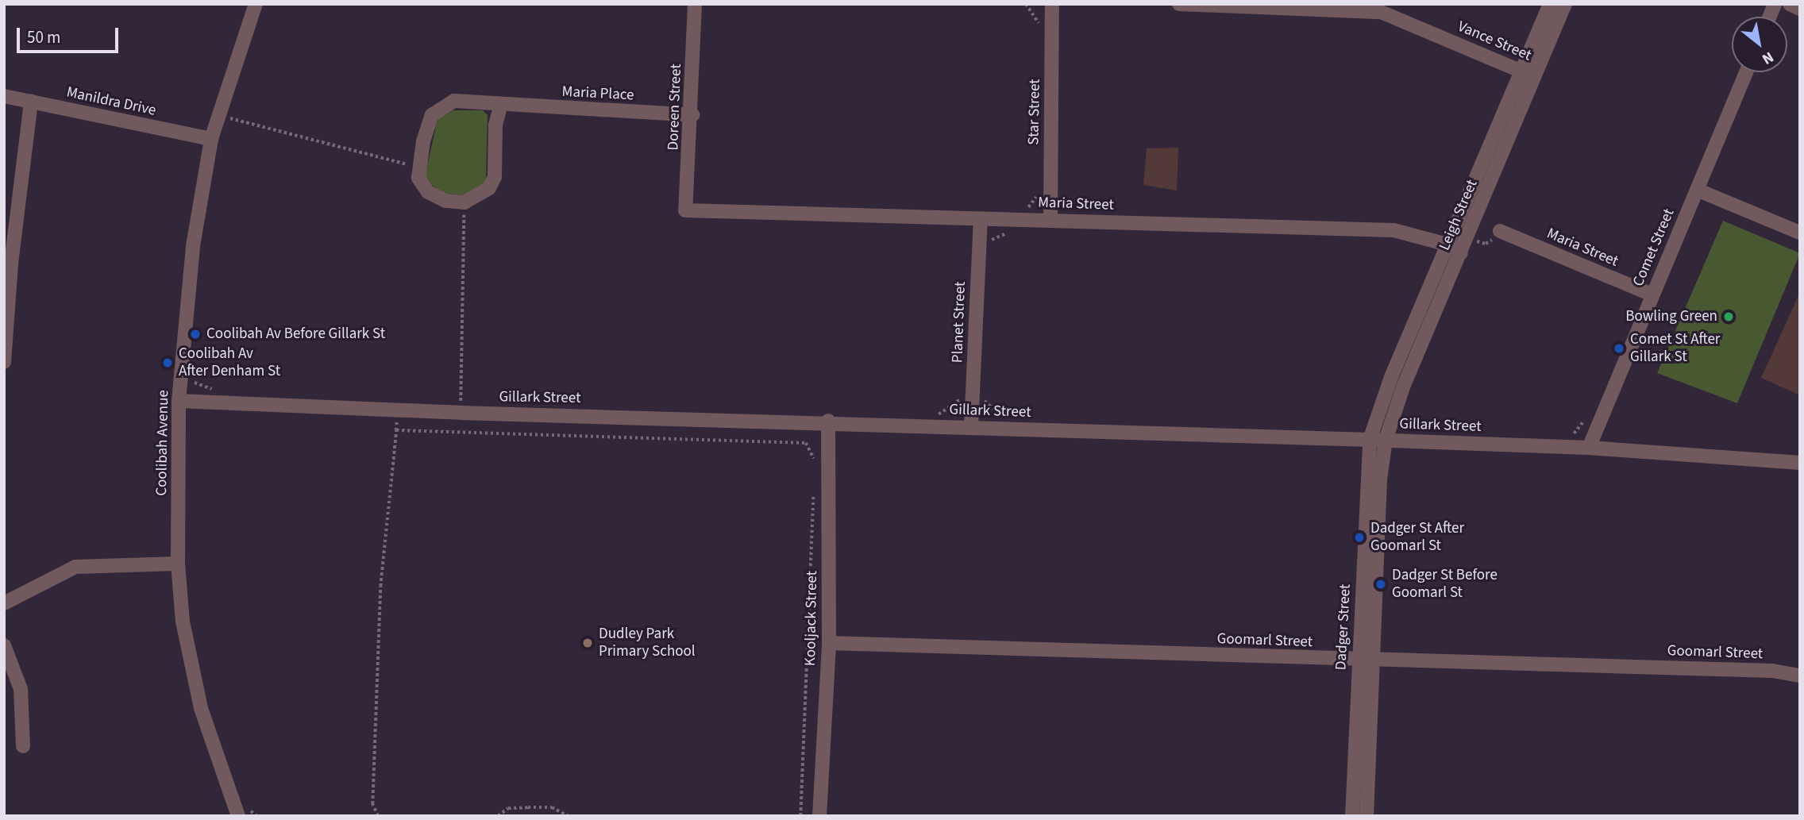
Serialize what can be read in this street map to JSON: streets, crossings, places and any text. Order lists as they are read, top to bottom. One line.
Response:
{"streets":{"street":["Vance Street","Maria Place","Manildra Drive","Doreen Street","Star Street","Maria Street","Leigh Street","Comet Street","Planet Street","Gillark Street","Coolibah Avenue","Kooljack Street","Dadger Street","Goomarl Street"]},"crossings":[["Vance Street","Leigh Street"],["Maria Place","Doreen Street"],["Manildra Drive","Coolibah Avenue"],["Doreen Street","Maria Street"],["Star Street","Maria Street"],["Maria Street","Leigh Street"],["Maria Street","Comet Street"],["Maria Street","Planet Street"],["Leigh Street","Gillark Street"],["Leigh Street","Dadger Street"],["Comet Street","Gillark Street"],["Planet Street","Gillark Street"],["Gillark Street","Coolibah Avenue"],["Gillark Street","Kooljack Street"],["Gillark Street","Dadger Street"],["Kooljack Street","Goomarl Street"],["Dadger Street","Goomarl Street"]],"places":["Bowling Green","Coolibah Av Before Gillark St","Comet St After Gillark St","Coolibah Av After Denham St","Dadger St After Goomarl St","Dadger St Before Goomarl St","Dudley Park Primary School"],"scale_bar":"50 m","north":"bottom right"}
